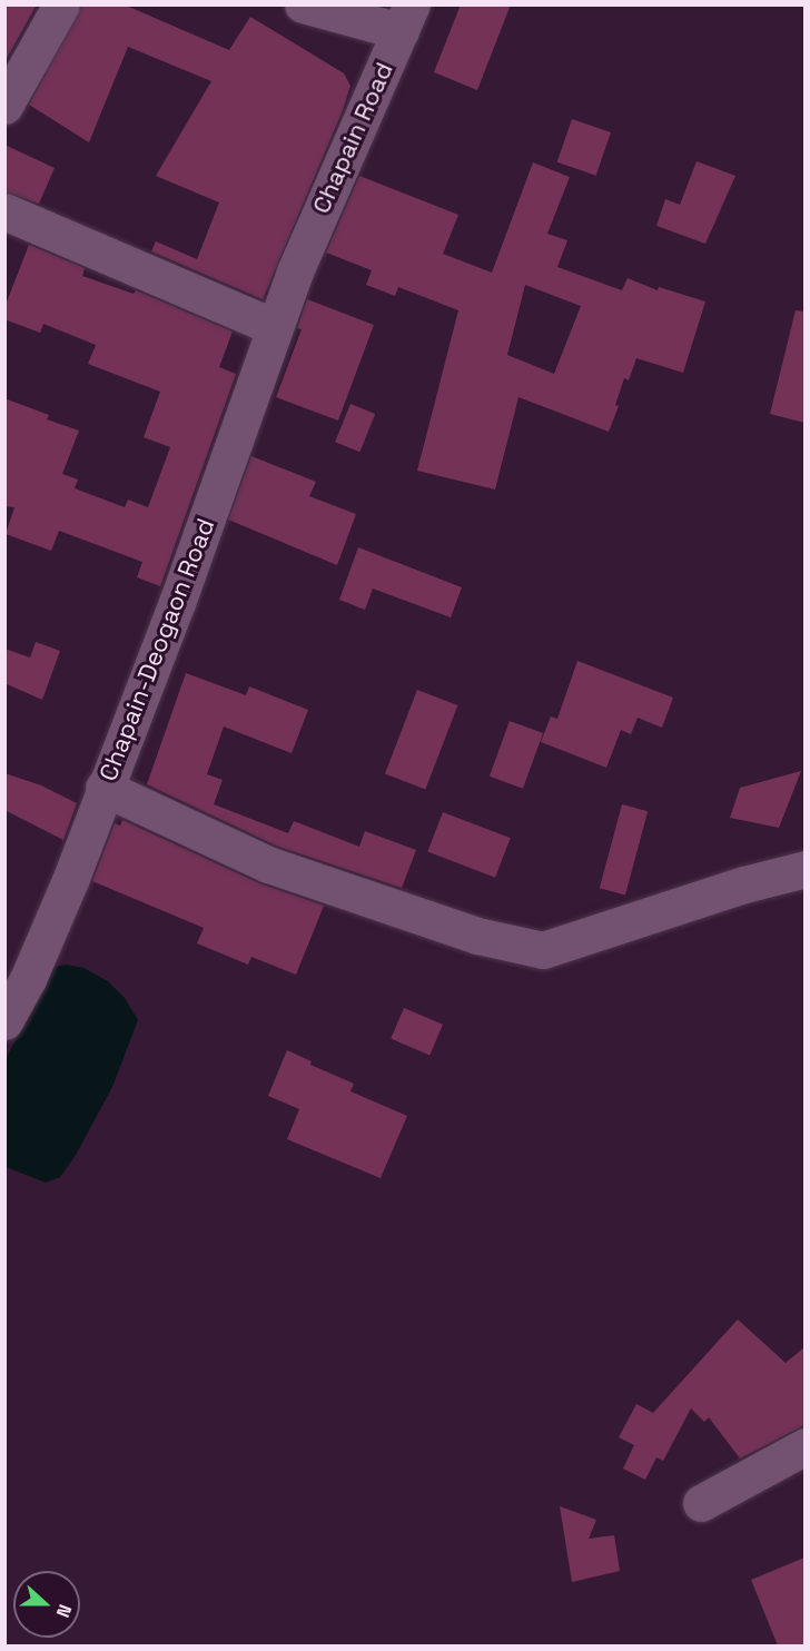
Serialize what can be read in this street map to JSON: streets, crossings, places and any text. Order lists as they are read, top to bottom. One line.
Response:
{"streets":{"street":["Chapain Road","Chapain-Deogaon Road"]},"crossings":[["Chapain Road","Chapain-Deogaon Road"]],"north":"right"}
